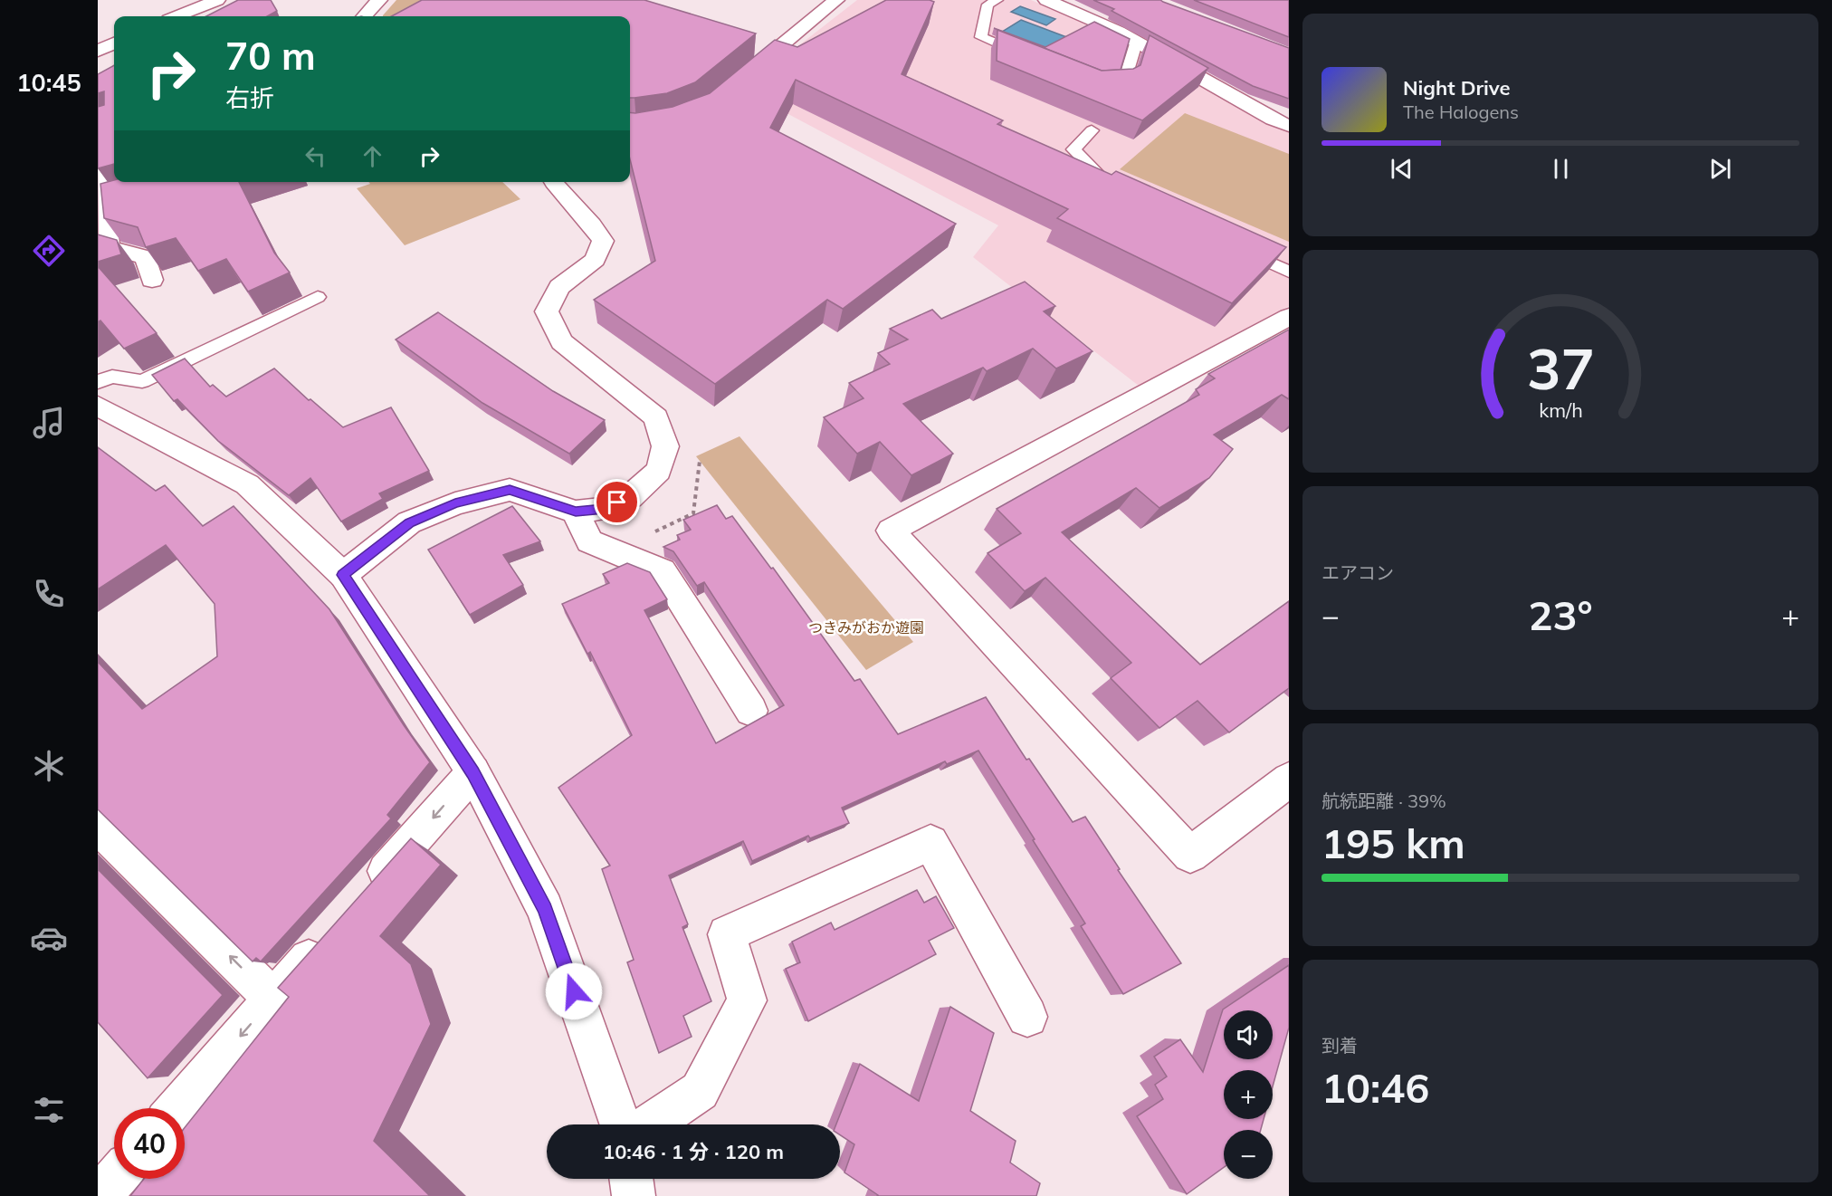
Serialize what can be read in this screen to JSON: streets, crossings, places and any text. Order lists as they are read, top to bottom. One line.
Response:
{"parks":["つきみがおか遊園"],"page":{"tabs":"10:45","turn":["70 m","右折"],"song":["Night Drive","The Halogens"],"tile":["エアコン",["航続距離 · 39%","195 km"],["到着","10:46"]],"heat":["−","23°","+"],"map_buttons":["+","−"],"limit":"40","trip":"10:46 · 1 分 · 120 m","gauge":["37","km/h"]}}
